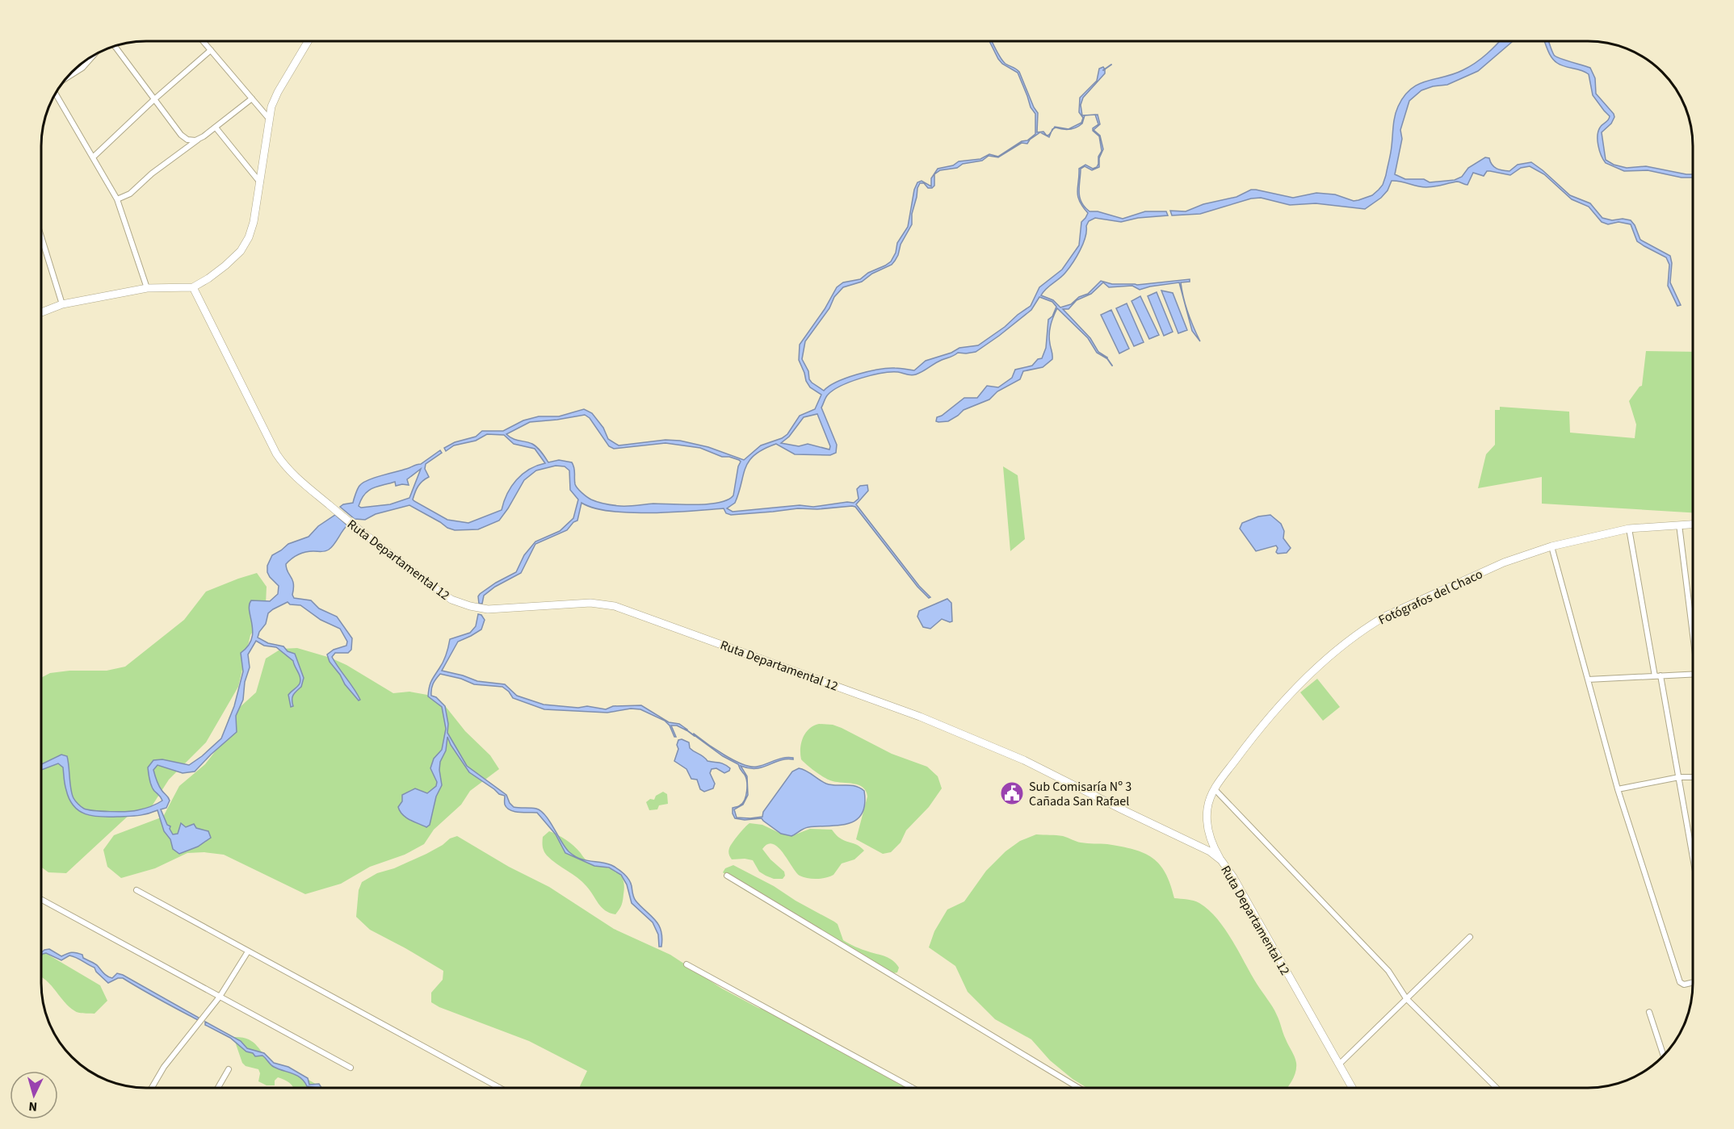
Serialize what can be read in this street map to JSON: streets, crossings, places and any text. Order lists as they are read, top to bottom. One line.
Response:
{"streets":{"main road":["Ruta Departamental 12","Fotógrafos del Chaco"]},"crossings":[["Ruta Departamental 12","Fotógrafos del Chaco"]],"places":{"public building":["Sub Comisaría Nº 3 Cañada San Rafael"]},"north":"bottom"}
